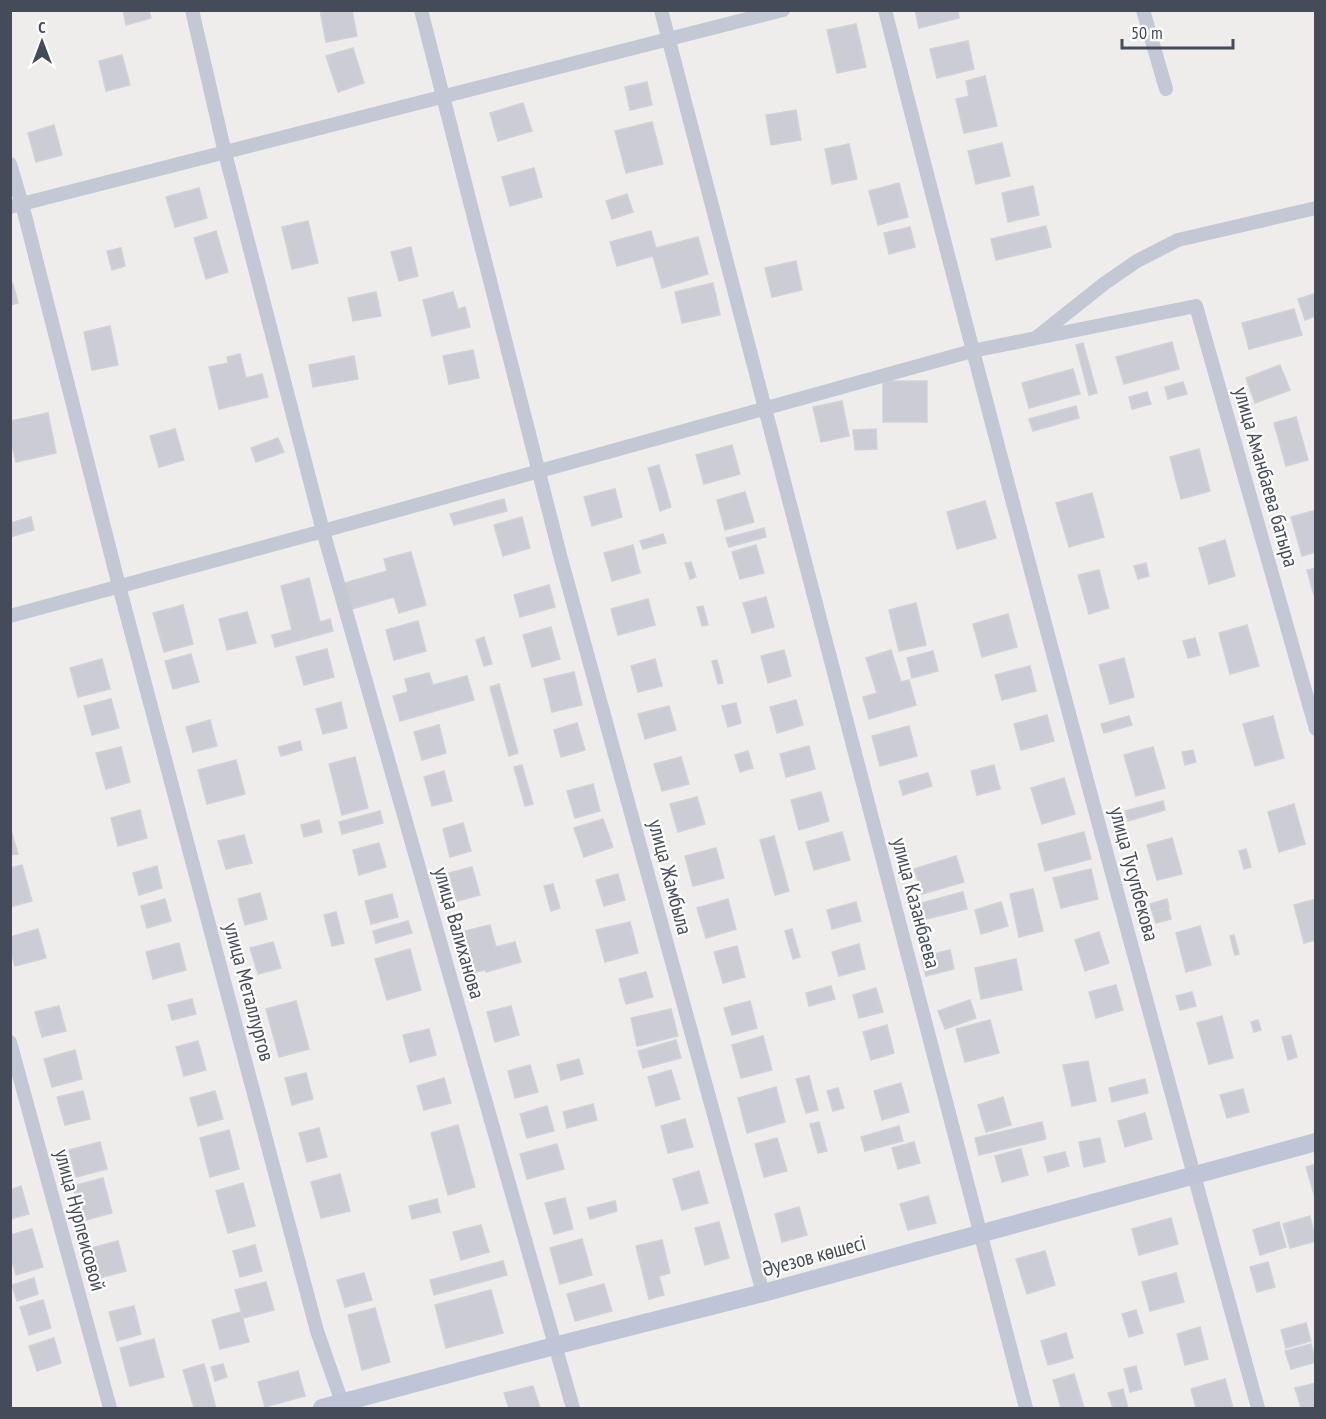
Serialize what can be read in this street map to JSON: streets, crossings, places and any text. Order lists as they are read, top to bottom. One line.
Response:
{"streets":{"main road":["Әуезов көшесі"],"street":["улица Аманбаева батыра","улица Тусупбекова","улица Жамбыла","улица Казанбаева","улица Валиханова","улица Металлургов","улица Нурпеисовой"]},"crossings":[["улица Тусупбекова","Әуезов көшесі"],["улица Жамбыла","Әуезов көшесі"],["улица Казанбаева","Әуезов көшесі"],["улица Валиханова","Әуезов көшесі"],["улица Металлургов","Әуезов көшесі"]],"scale_bar":"50 m","north":"top"}
